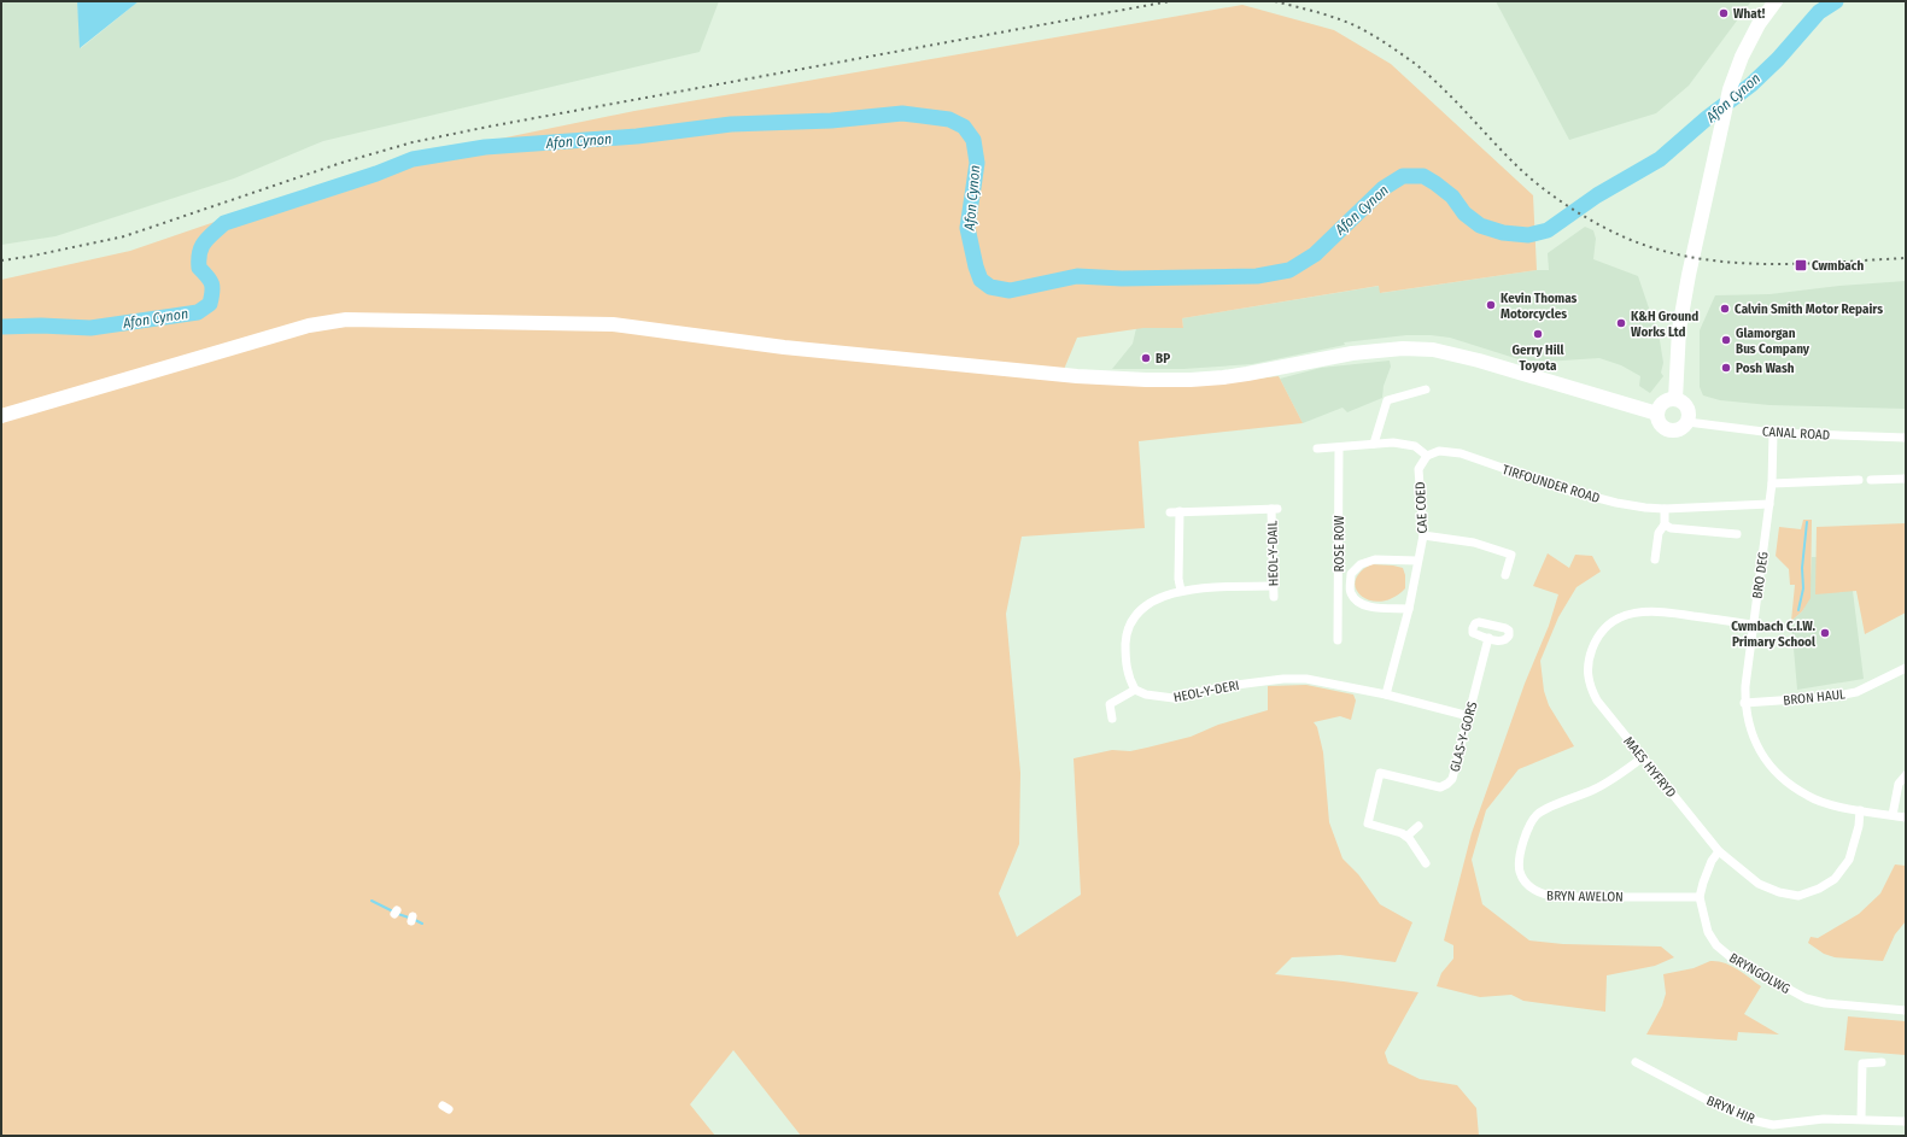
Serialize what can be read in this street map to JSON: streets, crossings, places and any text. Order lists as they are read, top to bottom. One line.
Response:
{"streets":{"street":["CANAL ROAD","TIRFOUNDER ROAD","CAE COED","ROSE ROW","HEOL-Y-DAIL","BRO DEG","HEOL-Y-DERI","BRON HAUL","GLAS-Y-GORS","MAES HYFRYD","BRYN AWELON","BRYNGOLWG","BRYN HIR"]},"crossings":[["CANAL ROAD","BRO DEG"],["TIRFOUNDER ROAD","CAE COED"],["TIRFOUNDER ROAD","BRO DEG"],["CAE COED","HEOL-Y-DERI"],["BRO DEG","BRON HAUL"],["BRO DEG","MAES HYFRYD"],["HEOL-Y-DERI","GLAS-Y-GORS"],["MAES HYFRYD","BRYN AWELON"],["MAES HYFRYD","BRYNGOLWG"],["BRYN AWELON","BRYNGOLWG"]],"water":["Afon Cynon"],"places":{"other":["What!","Kevin Thomas Motorcycles","Calvin Smith Motor Repairs","K&H Ground Works Ltd","Gerry Hill Toyota","Glamorgan Bus Company","BP","Posh Wash","Cwmbach C.I.W. Primary School"],"transit":["Cwmbach"]}}
